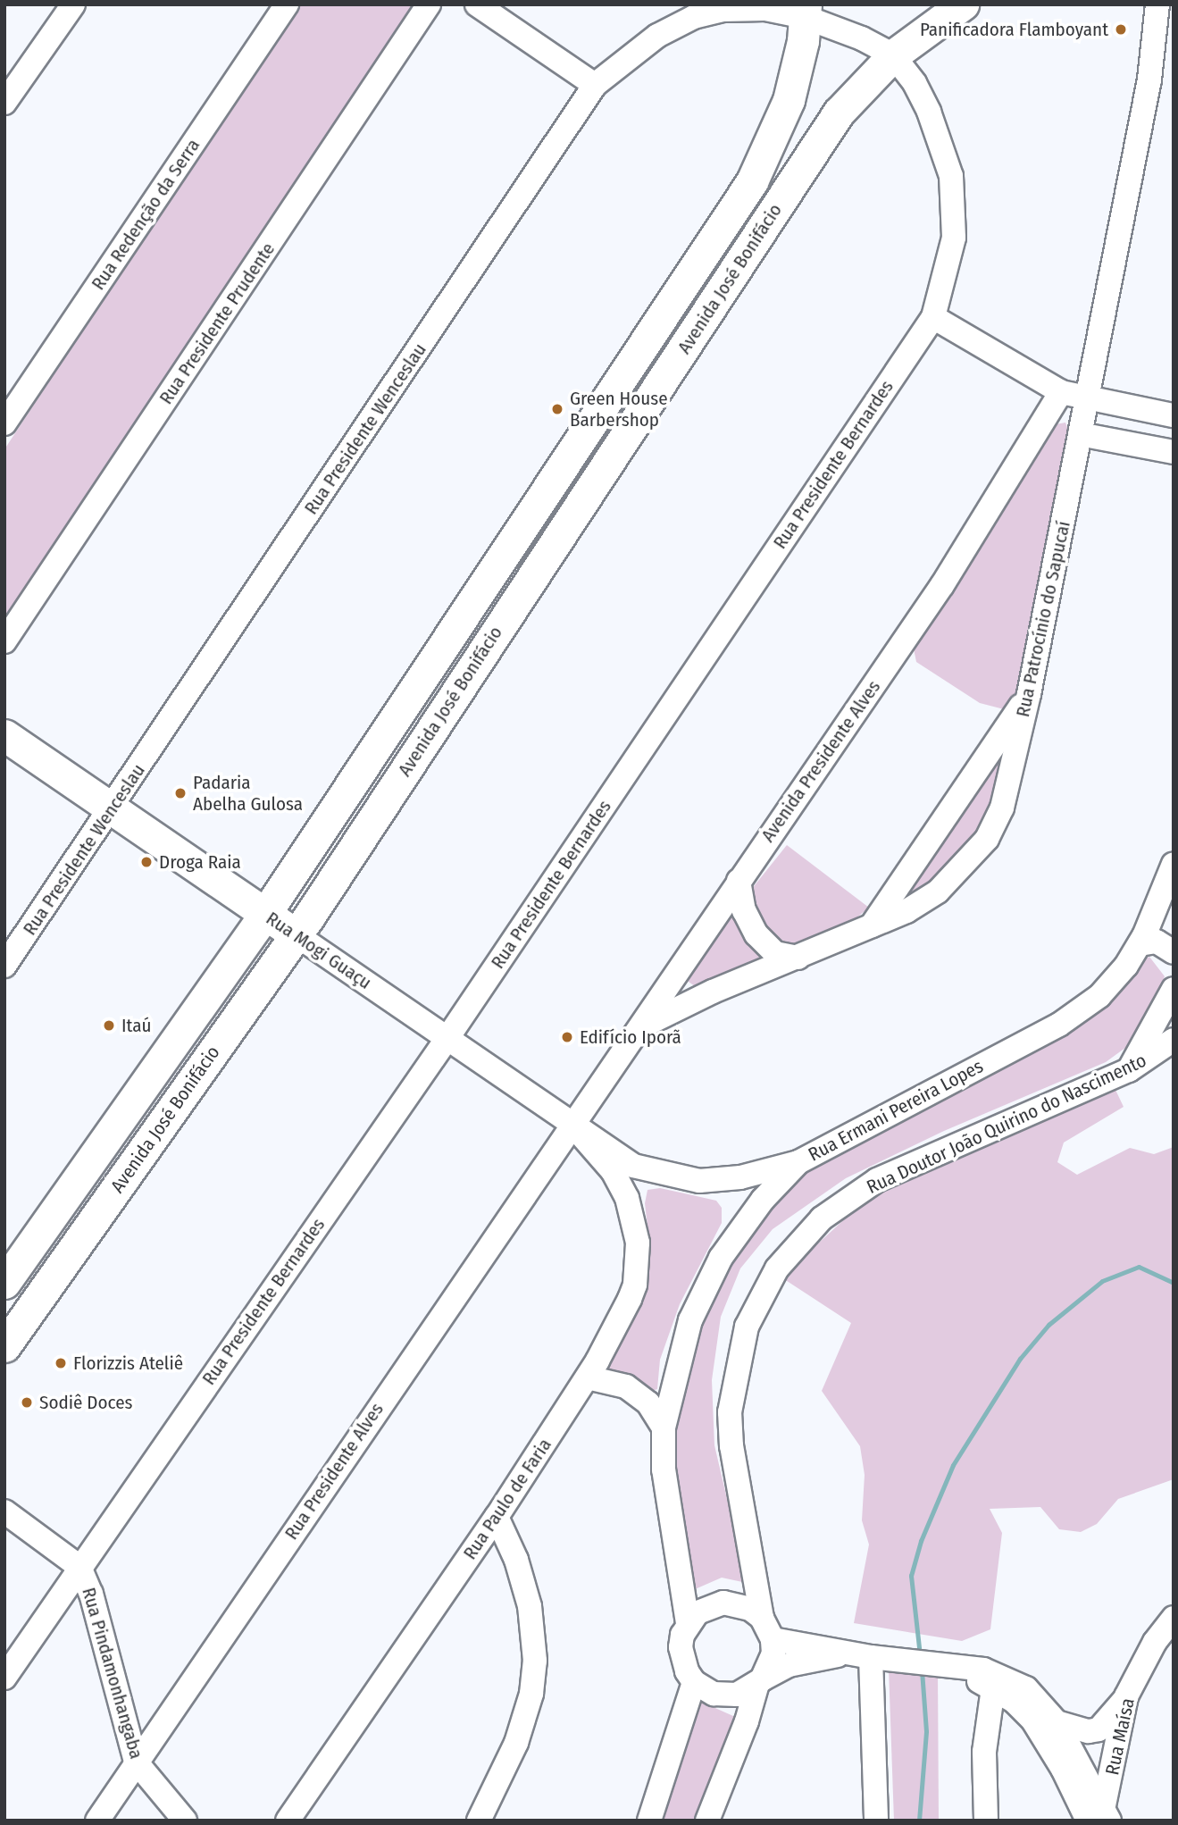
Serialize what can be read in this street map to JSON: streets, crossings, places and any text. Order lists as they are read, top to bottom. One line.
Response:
{"streets":{"main road":["Avenida José Bonifácio","Rua Mogi Guaçu"],"street":["Rua Redenção da Serra","Rua Presidente Prudente","Rua Presidente Wenceslau","Rua Presidente Bernardes","Rua Patrocínio do Sapucaí","Avenida Presidente Alves","Rua Ermani Pereira Lopes","Rua Doutor João Quirino do Nascimento","Rua Presidente Alves","Rua Paulo de Faria","Rua Pindamonhangaba","Rua Maísa"]},"crossings":[["Avenida José Bonifácio","Rua Presidente Wenceslau"],["Avenida José Bonifácio","Rua Presidente Bernardes"],["Avenida José Bonifácio","Rua Mogi Guaçu"],["Rua Presidente Wenceslau","Rua Presidente Bernardes"],["Rua Presidente Wenceslau","Rua Mogi Guaçu"],["Rua Presidente Bernardes","Rua Mogi Guaçu"],["Rua Presidente Bernardes","Rua Pindamonhangaba"],["Rua Patrocínio do Sapucaí","Avenida Presidente Alves"],["Avenida Presidente Alves","Rua Mogi Guaçu"],["Avenida Presidente Alves","Rua Presidente Alves"],["Avenida Presidente Alves","Rua Paulo de Faria"],["Rua Mogi Guaçu","Rua Presidente Alves"],["Rua Mogi Guaçu","Rua Paulo de Faria"],["Rua Ermani Pereira Lopes","Rua Doutor João Quirino do Nascimento"],["Rua Presidente Alves","Rua Paulo de Faria"],["Rua Presidente Alves","Rua Pindamonhangaba"]],"places":["Panificadora Flamboyant","Green House Barbershop","Padaria Abelha Gulosa","Droga Raia","Itaú","Edifício Iporã","Florizzis Ateliê","Sodiê Doces"]}
